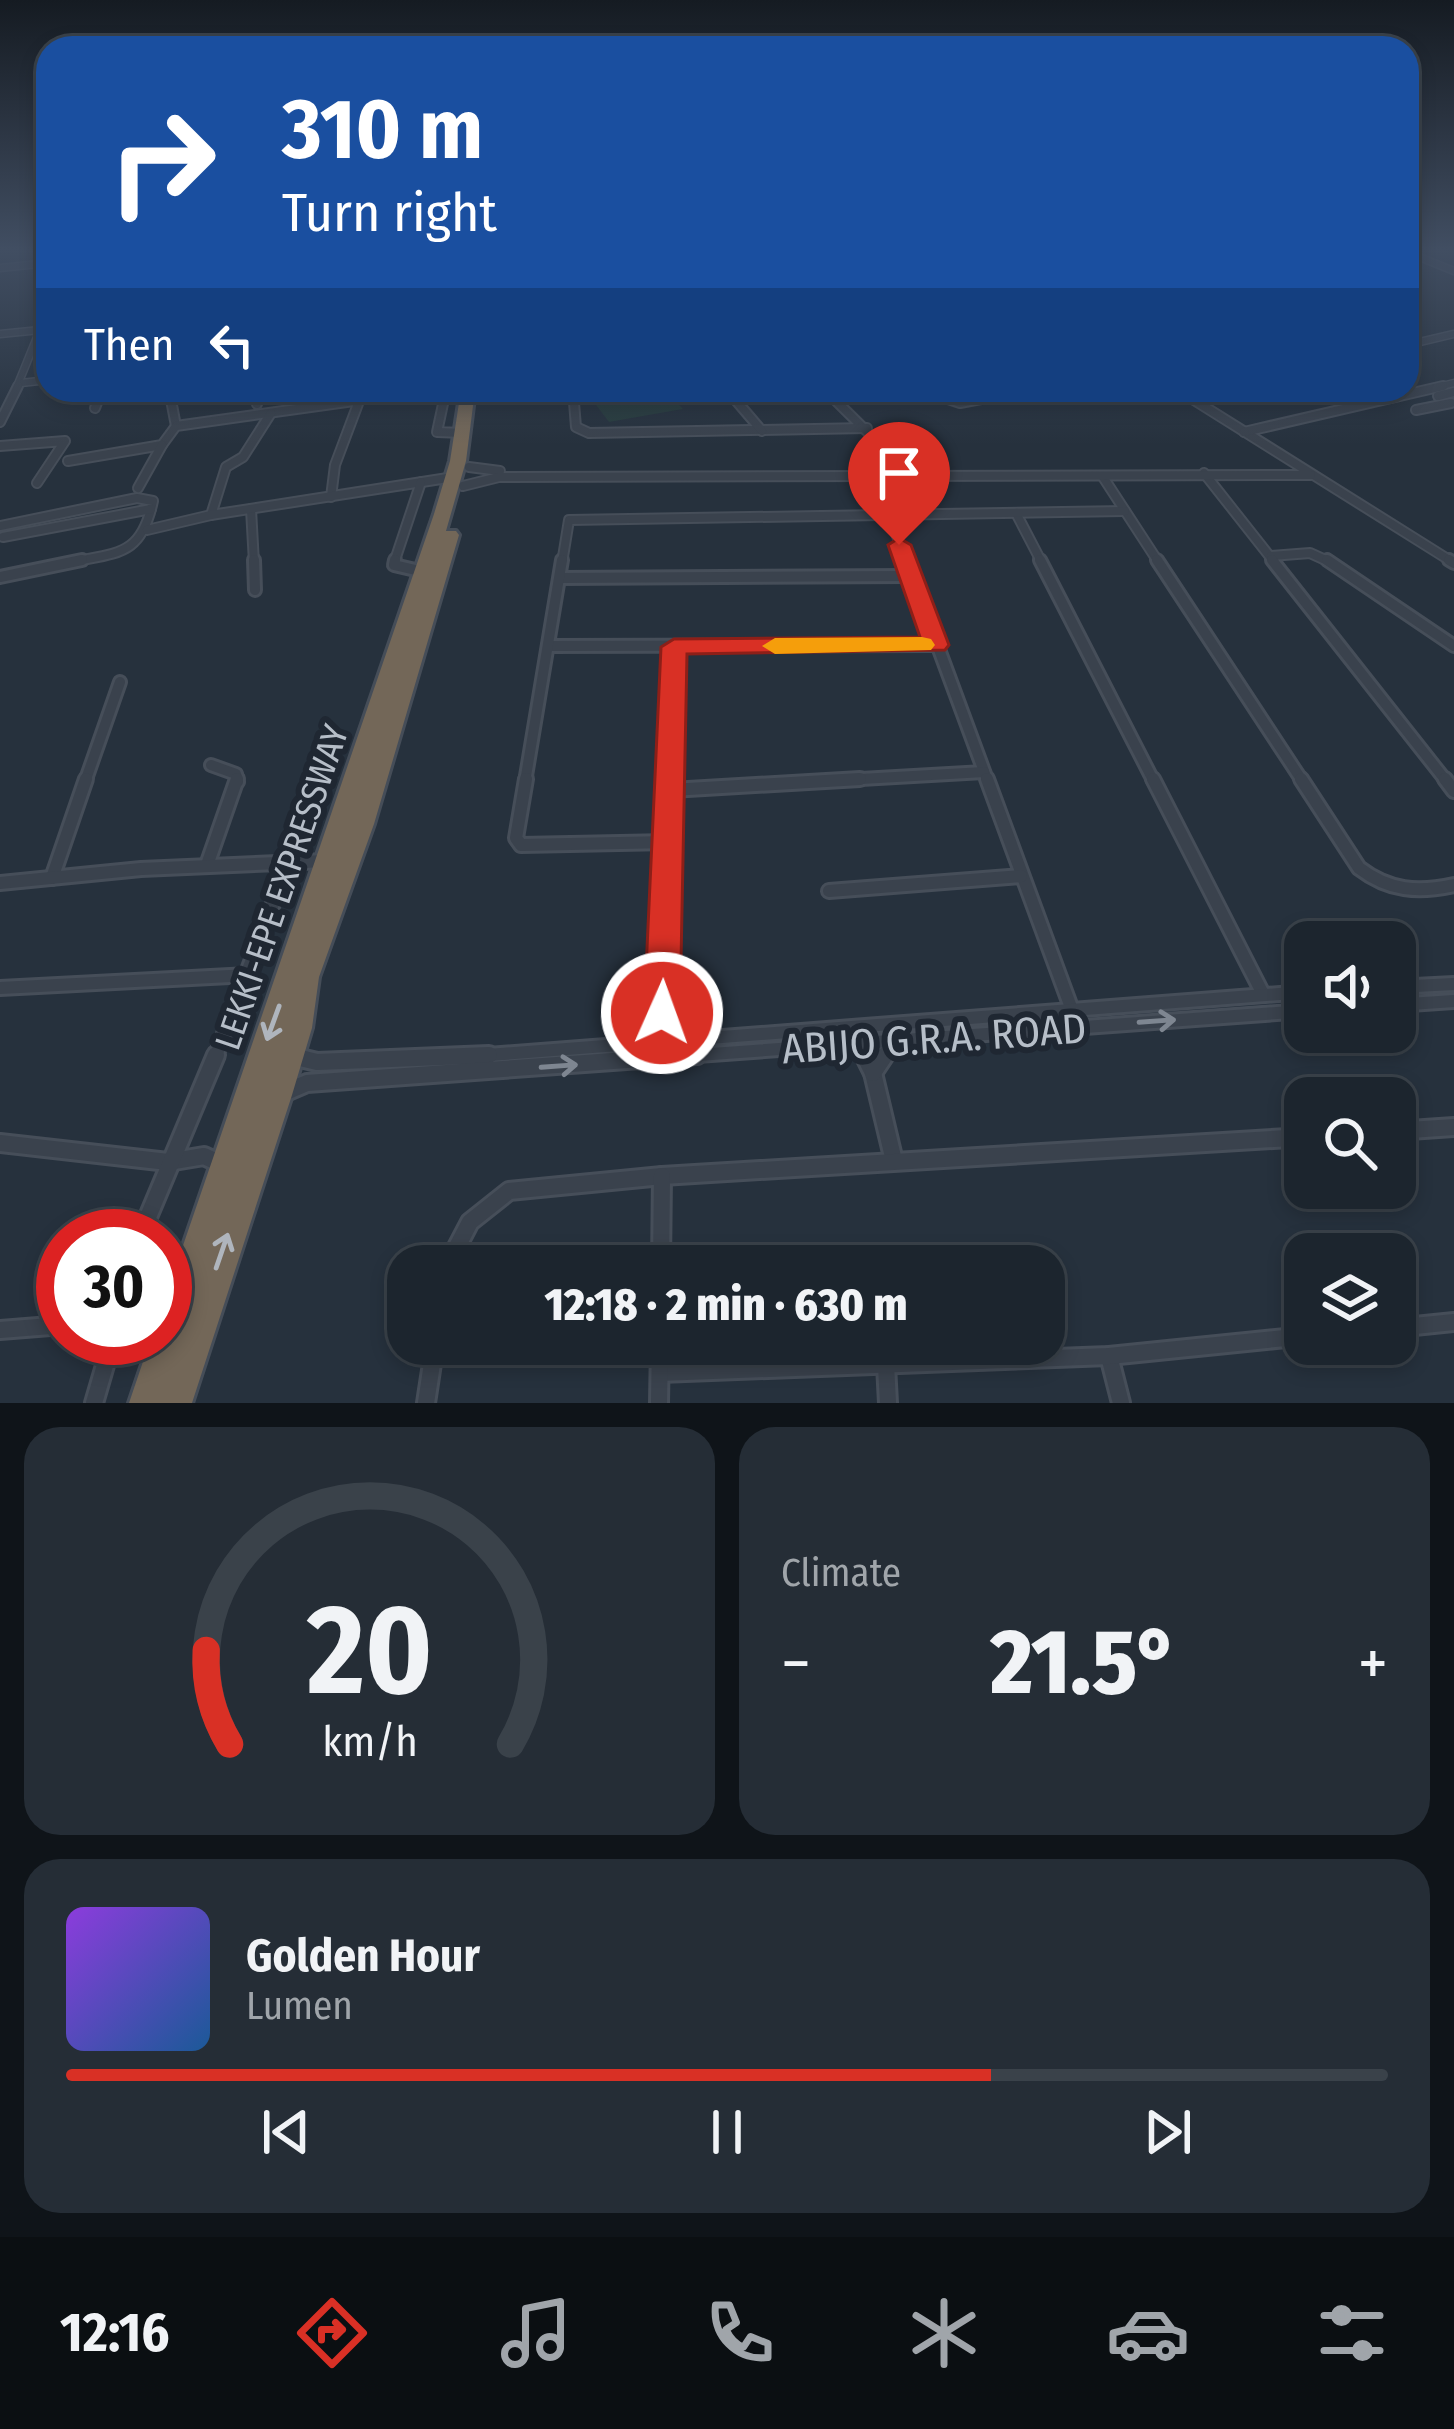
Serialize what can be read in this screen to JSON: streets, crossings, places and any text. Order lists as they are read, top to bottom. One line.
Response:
{"streets":{"highway":["LEKKI-EPE EXPRESSWAY"],"street":["ABIJO G.R.A. ROAD"]},"crossings":[["LEKKI-EPE EXPRESSWAY","ABIJO G.R.A. ROAD"]],"page":{"turn":["310 m","Turn right"],"then":"Then","limit":"30","trip":"12:18 · 2 min · 630 m","tile":"Climate","heat":["−","21.5°","+"],"song":["Golden Hour","Lumen"],"tabs":"12:16","gauge":["20","km/h"]}}
